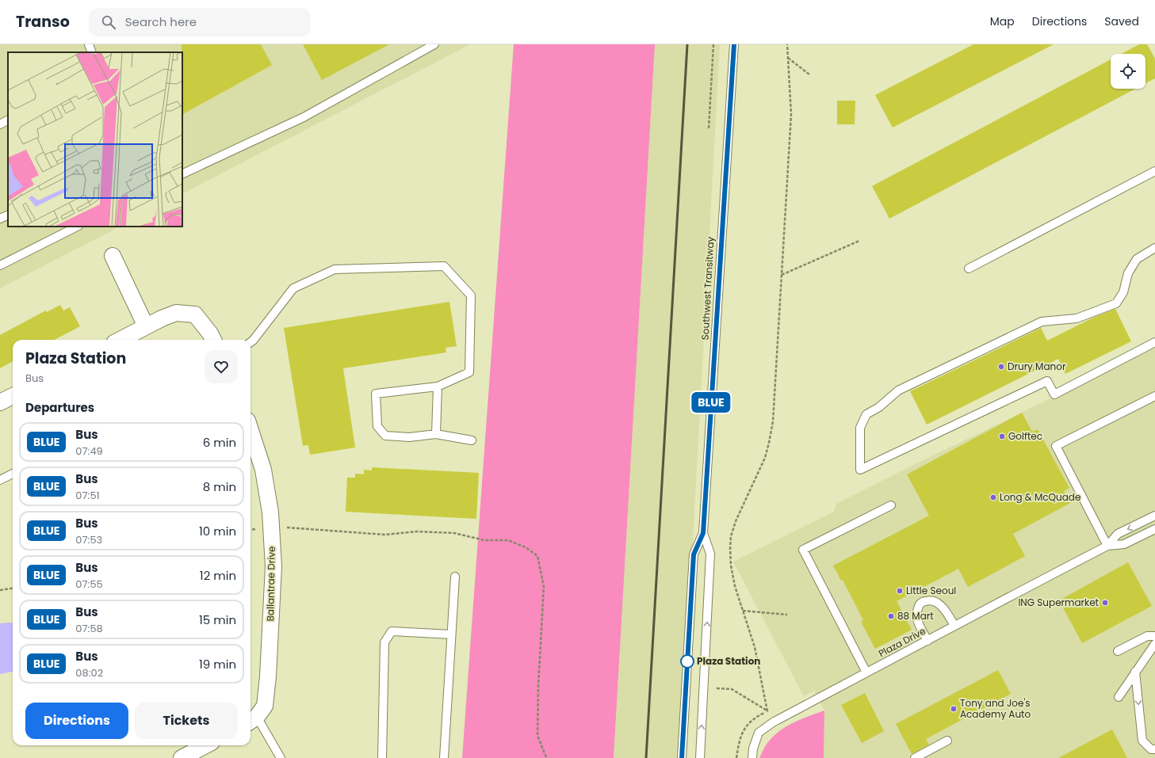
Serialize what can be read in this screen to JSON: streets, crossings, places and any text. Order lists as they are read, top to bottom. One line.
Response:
{"streets":{"street":["Ballantrae Drive"],"lane":["Southwest Transitway","Plaza Drive"]},"places":["Drury Manor","Golftec","Long & McQuade","Little Seoul","ING Supermarket","88 Mart","Plaza Station","Tony and Joe's Academy Auto"],"lines":["bus line BLUE"],"page":{"header":"Transo","search":"Search here","nav":["Map","Directions","Saved"],"on_map":"BLUE","heading":[["Plaza Station","Bus"],"Departures"],"list":[{"mark":"BLUE","name":"Bus","note":"07:49","value":"6 min"},{"mark":"BLUE","name":"Bus","note":"07:51","value":"8 min"},{"mark":"BLUE","name":"Bus","note":"07:53","value":"10 min"},{"mark":"BLUE","name":"Bus","note":"07:55","value":"12 min"},{"mark":"BLUE","name":"Bus","note":"07:58","value":"15 min"},{"mark":"BLUE","name":"Bus","note":"08:02","value":"19 min"}],"buttons":["Directions","Tickets"]}}
